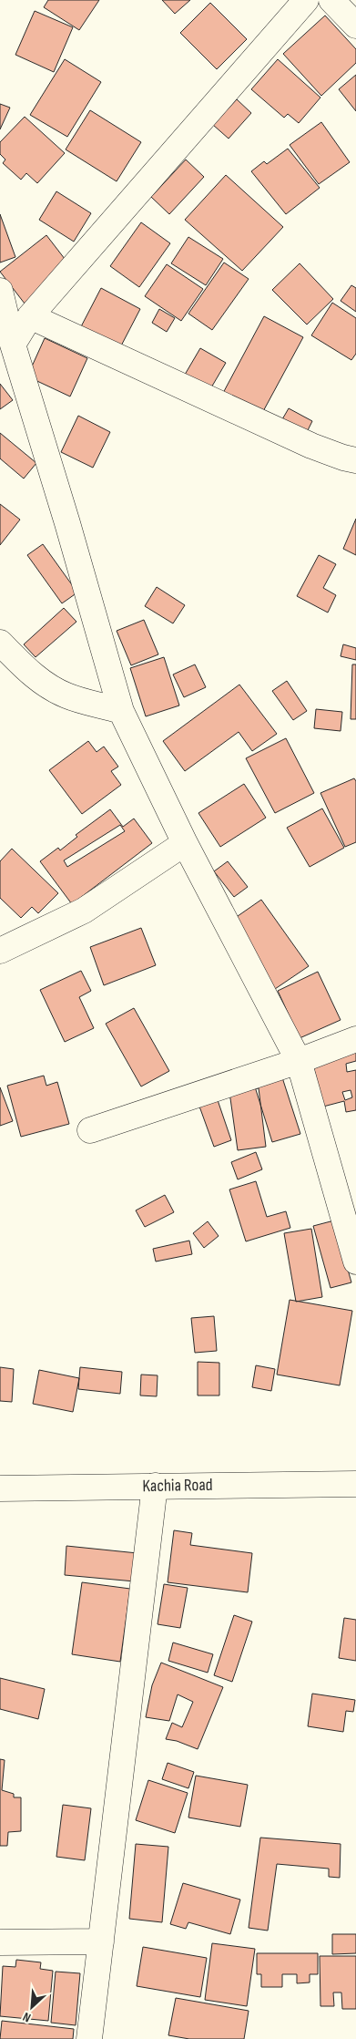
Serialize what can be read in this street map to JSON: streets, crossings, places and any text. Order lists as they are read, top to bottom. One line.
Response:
{"streets":{"main road":["Kachia Road"]},"north":"bottom left"}
